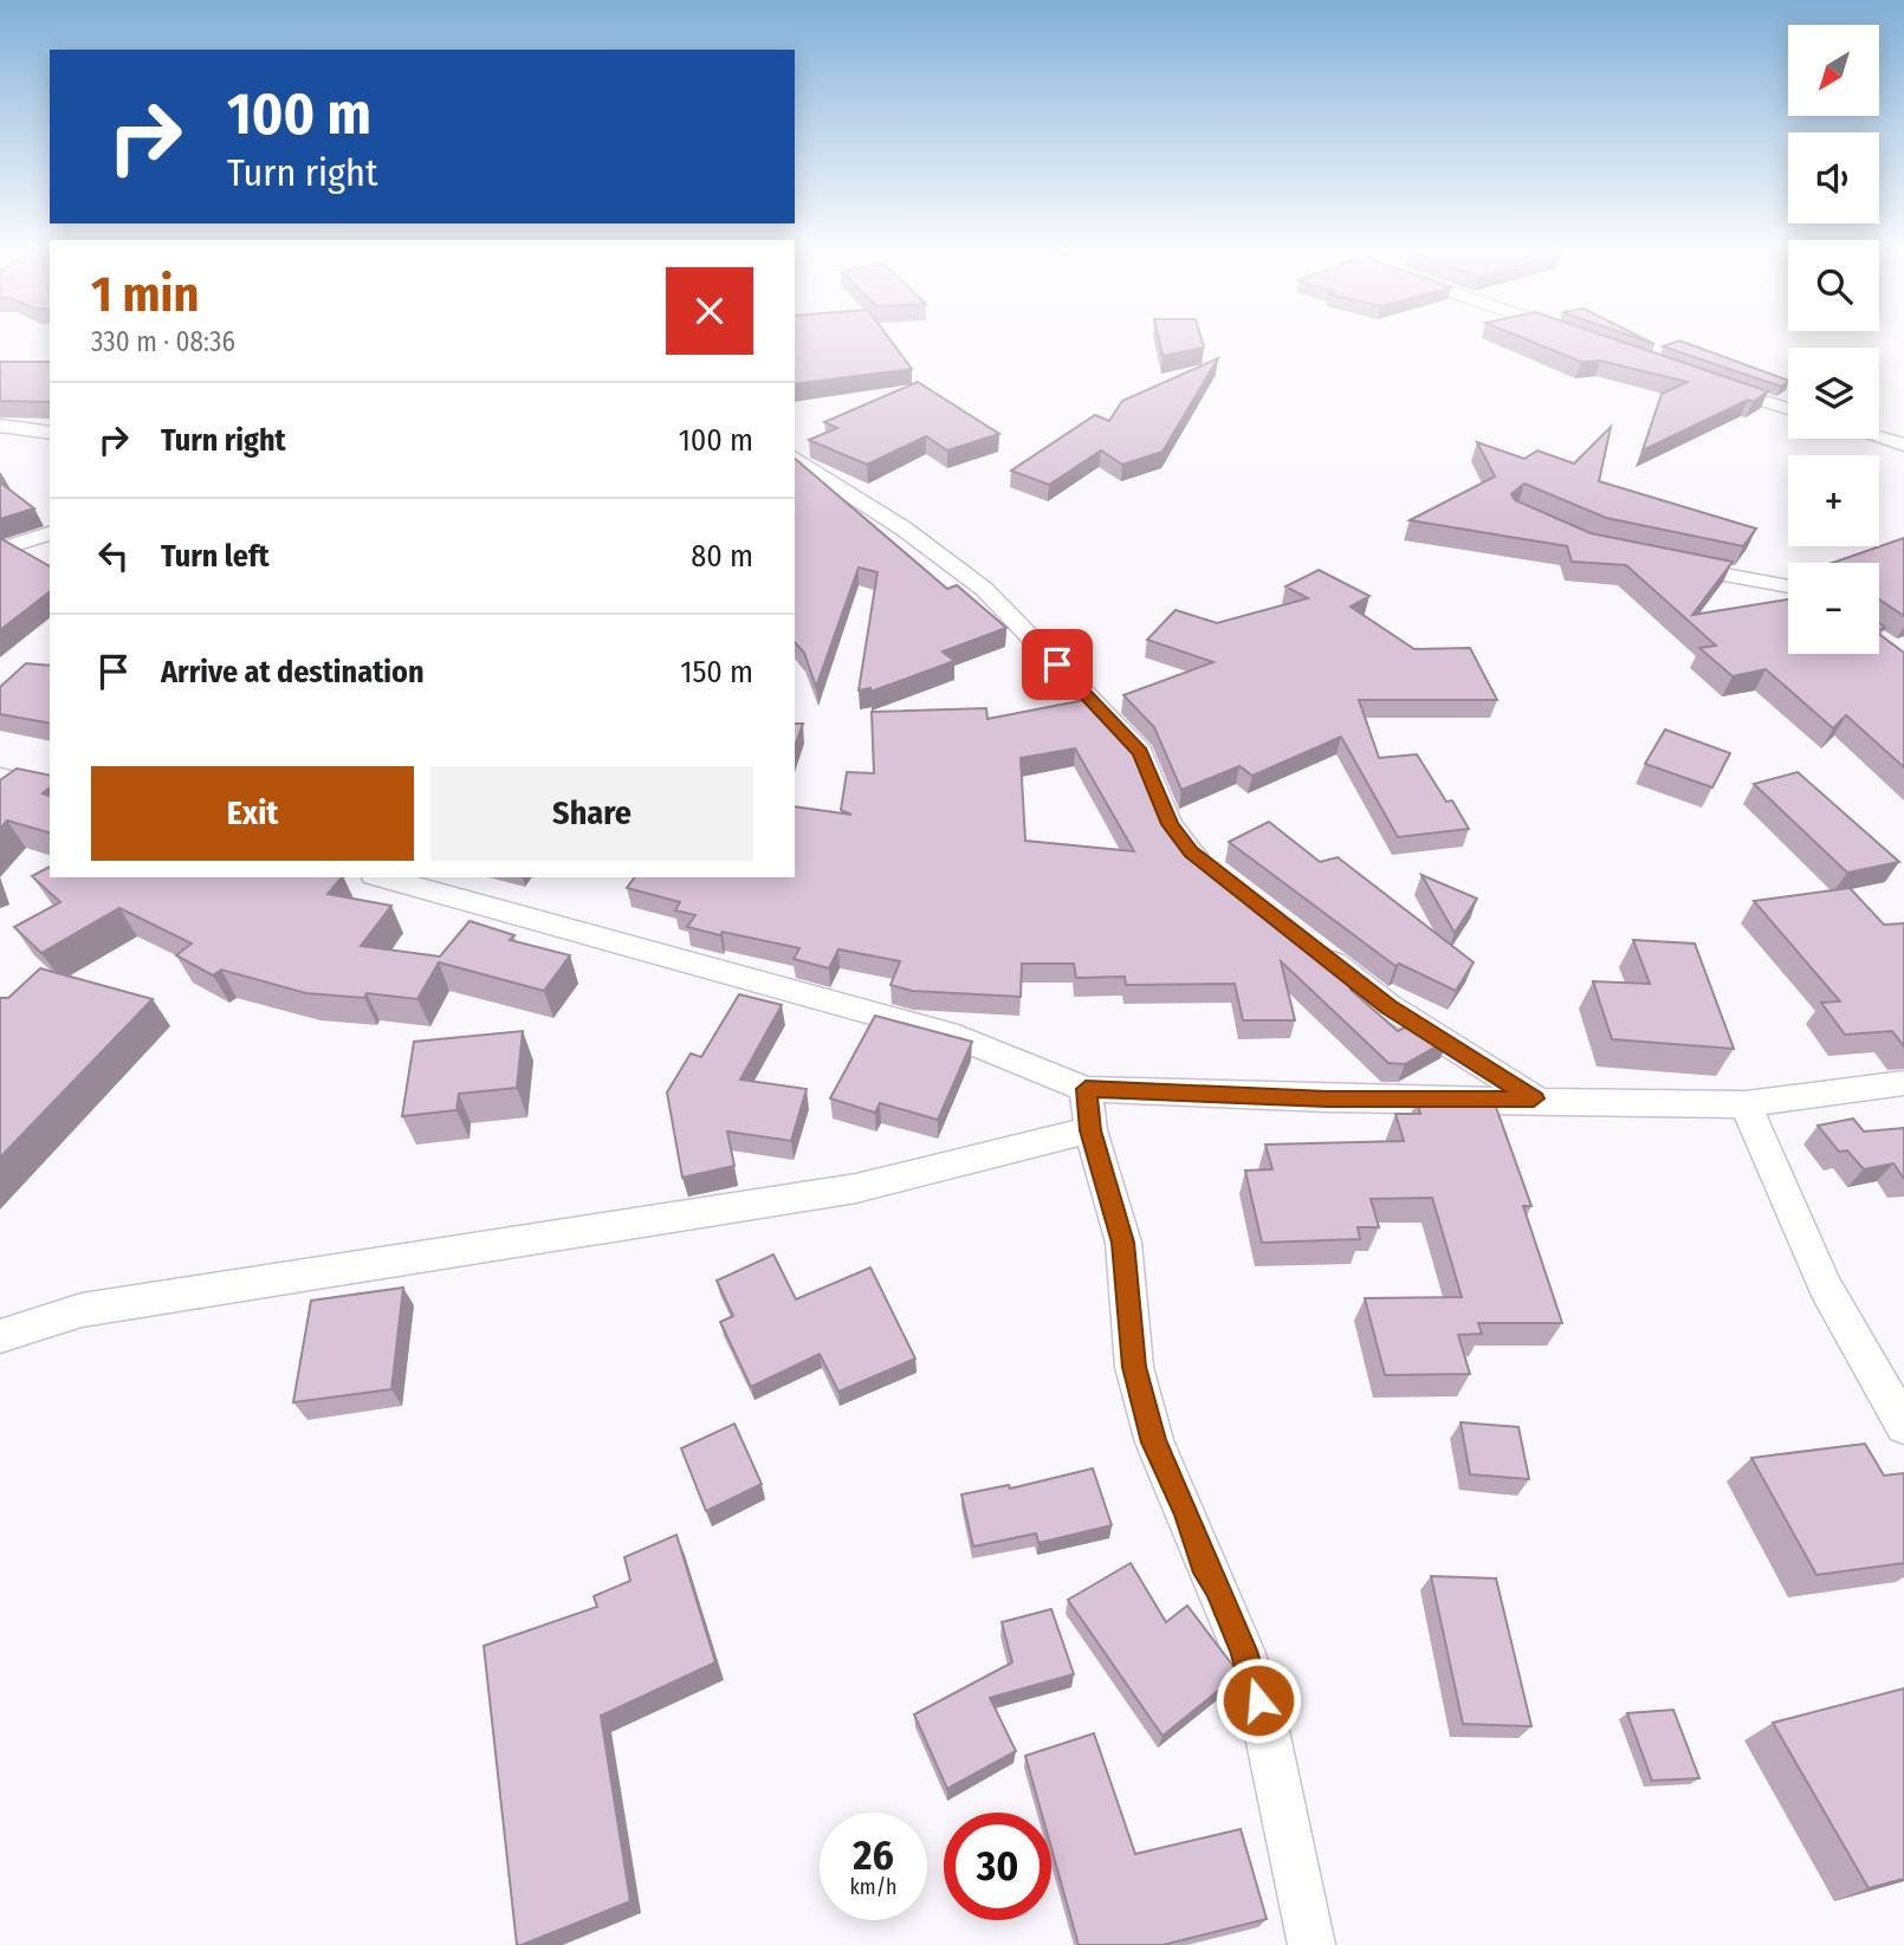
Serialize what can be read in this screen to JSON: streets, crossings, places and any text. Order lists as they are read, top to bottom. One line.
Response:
{"north":"bottom left","page":{"map_buttons":["+","−"],"turn":["100 m","Turn right"],"heading":["1 min","330 m · 08:36"],"list":[{"name":"Turn right","value":"100 m"},{"name":"Turn left","value":"80 m"},{"name":"Arrive at destination","value":"150 m"}],"buttons":["Exit","Share"],"speed":"26 km/h","limit":"30"}}
